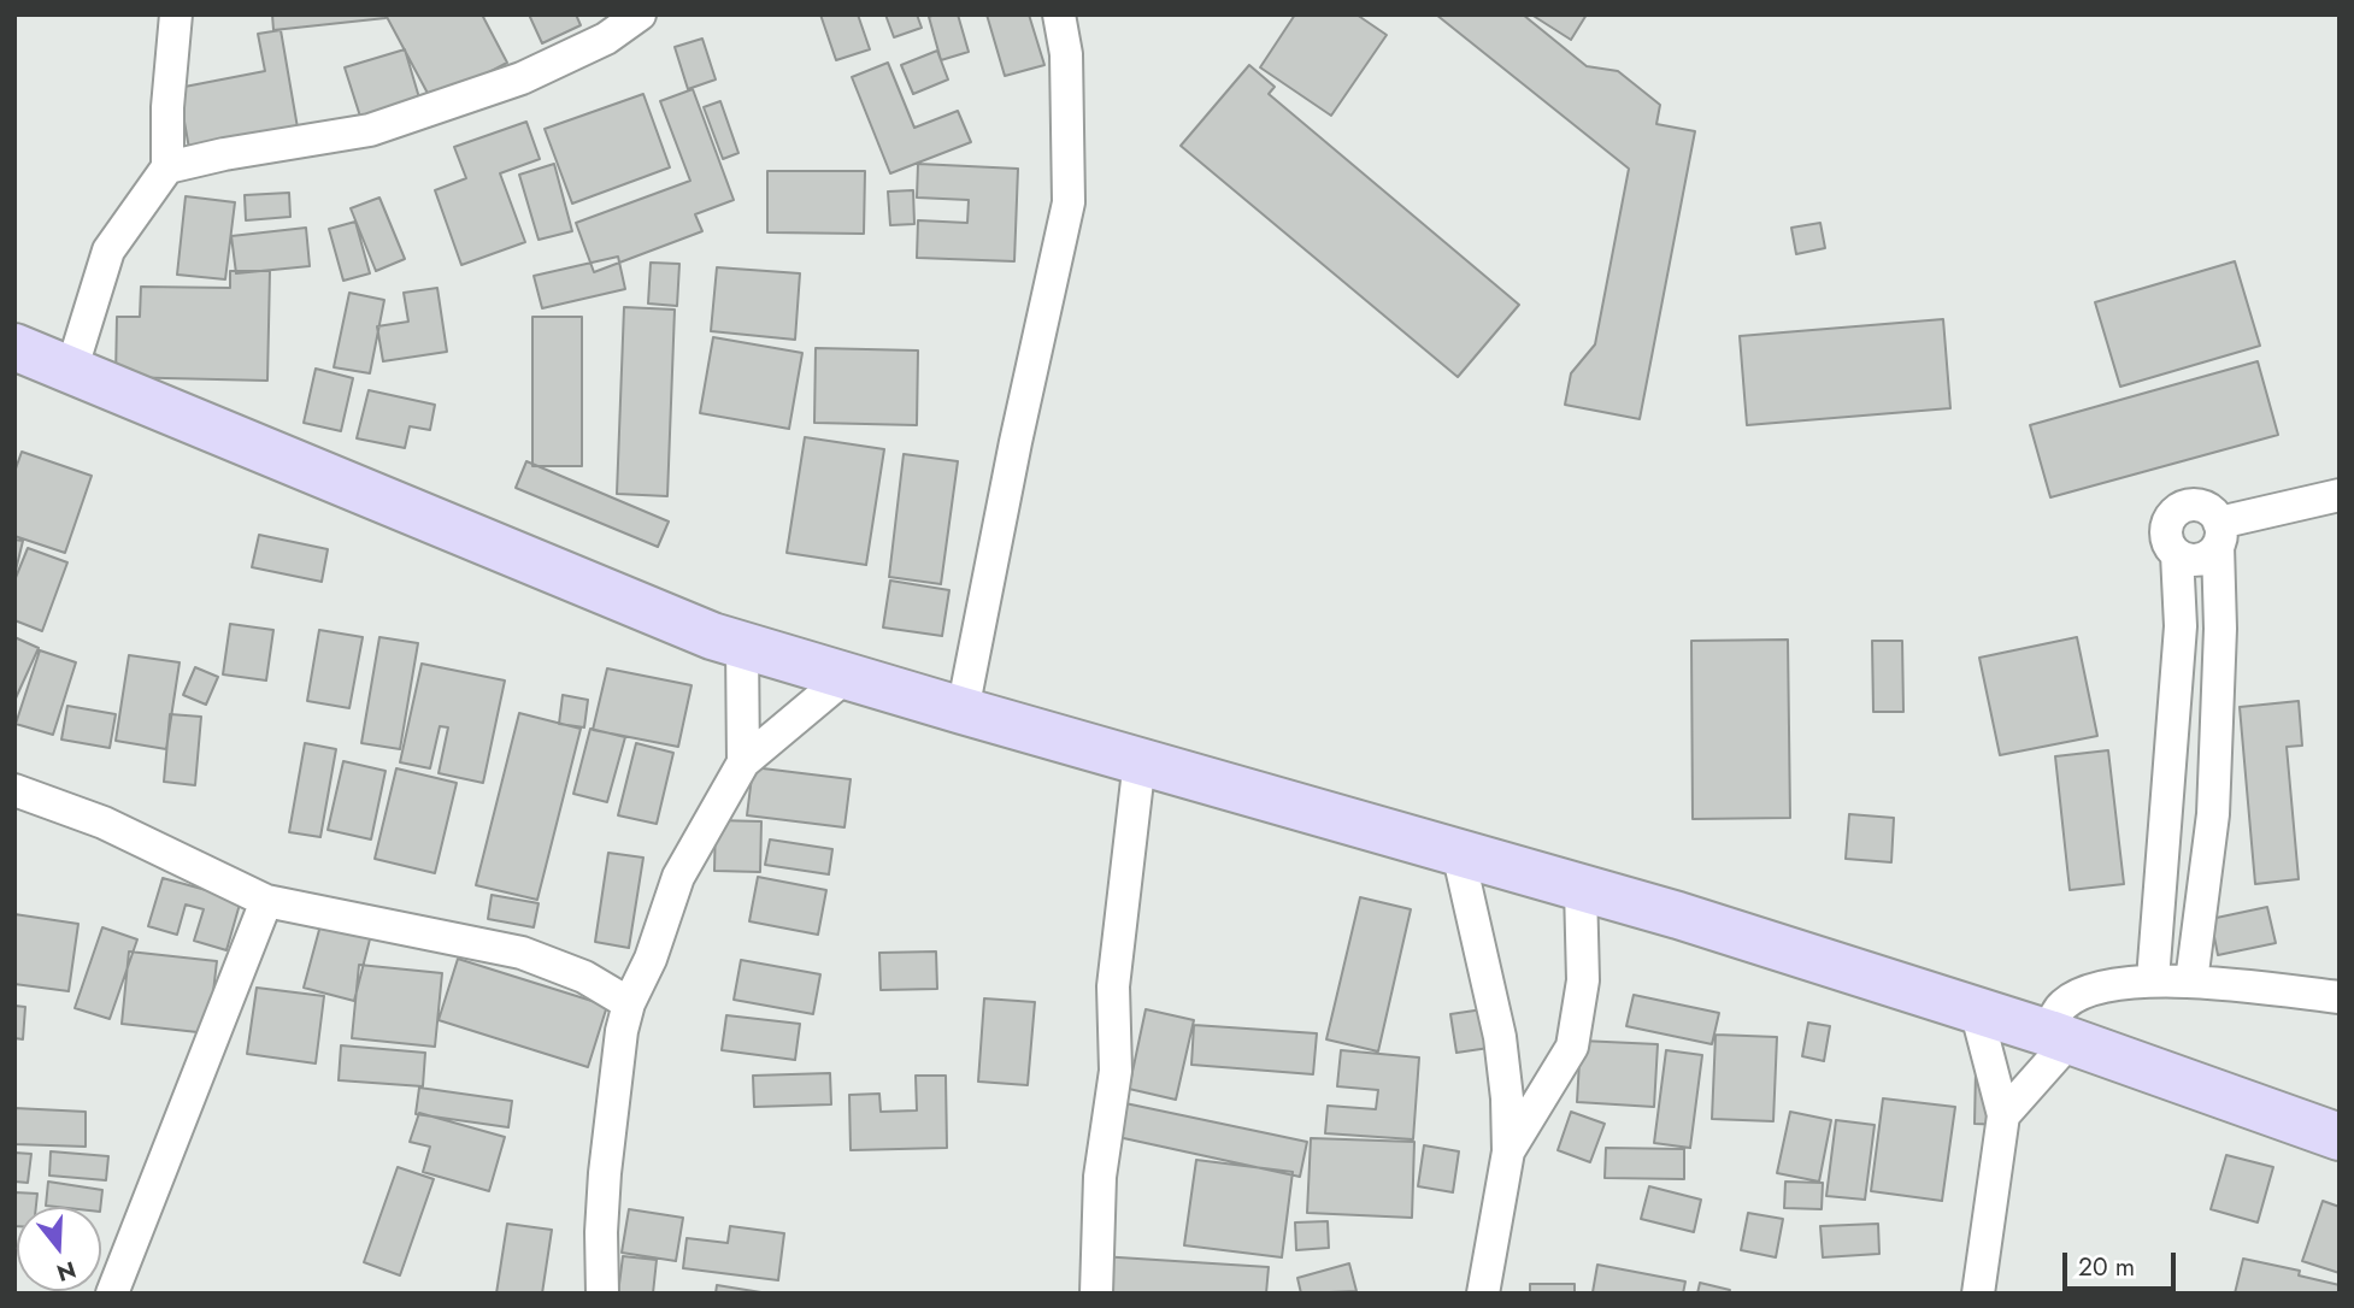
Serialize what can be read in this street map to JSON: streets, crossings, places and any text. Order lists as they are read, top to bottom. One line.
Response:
{"scale_bar":"20 m","north":"bottom"}
